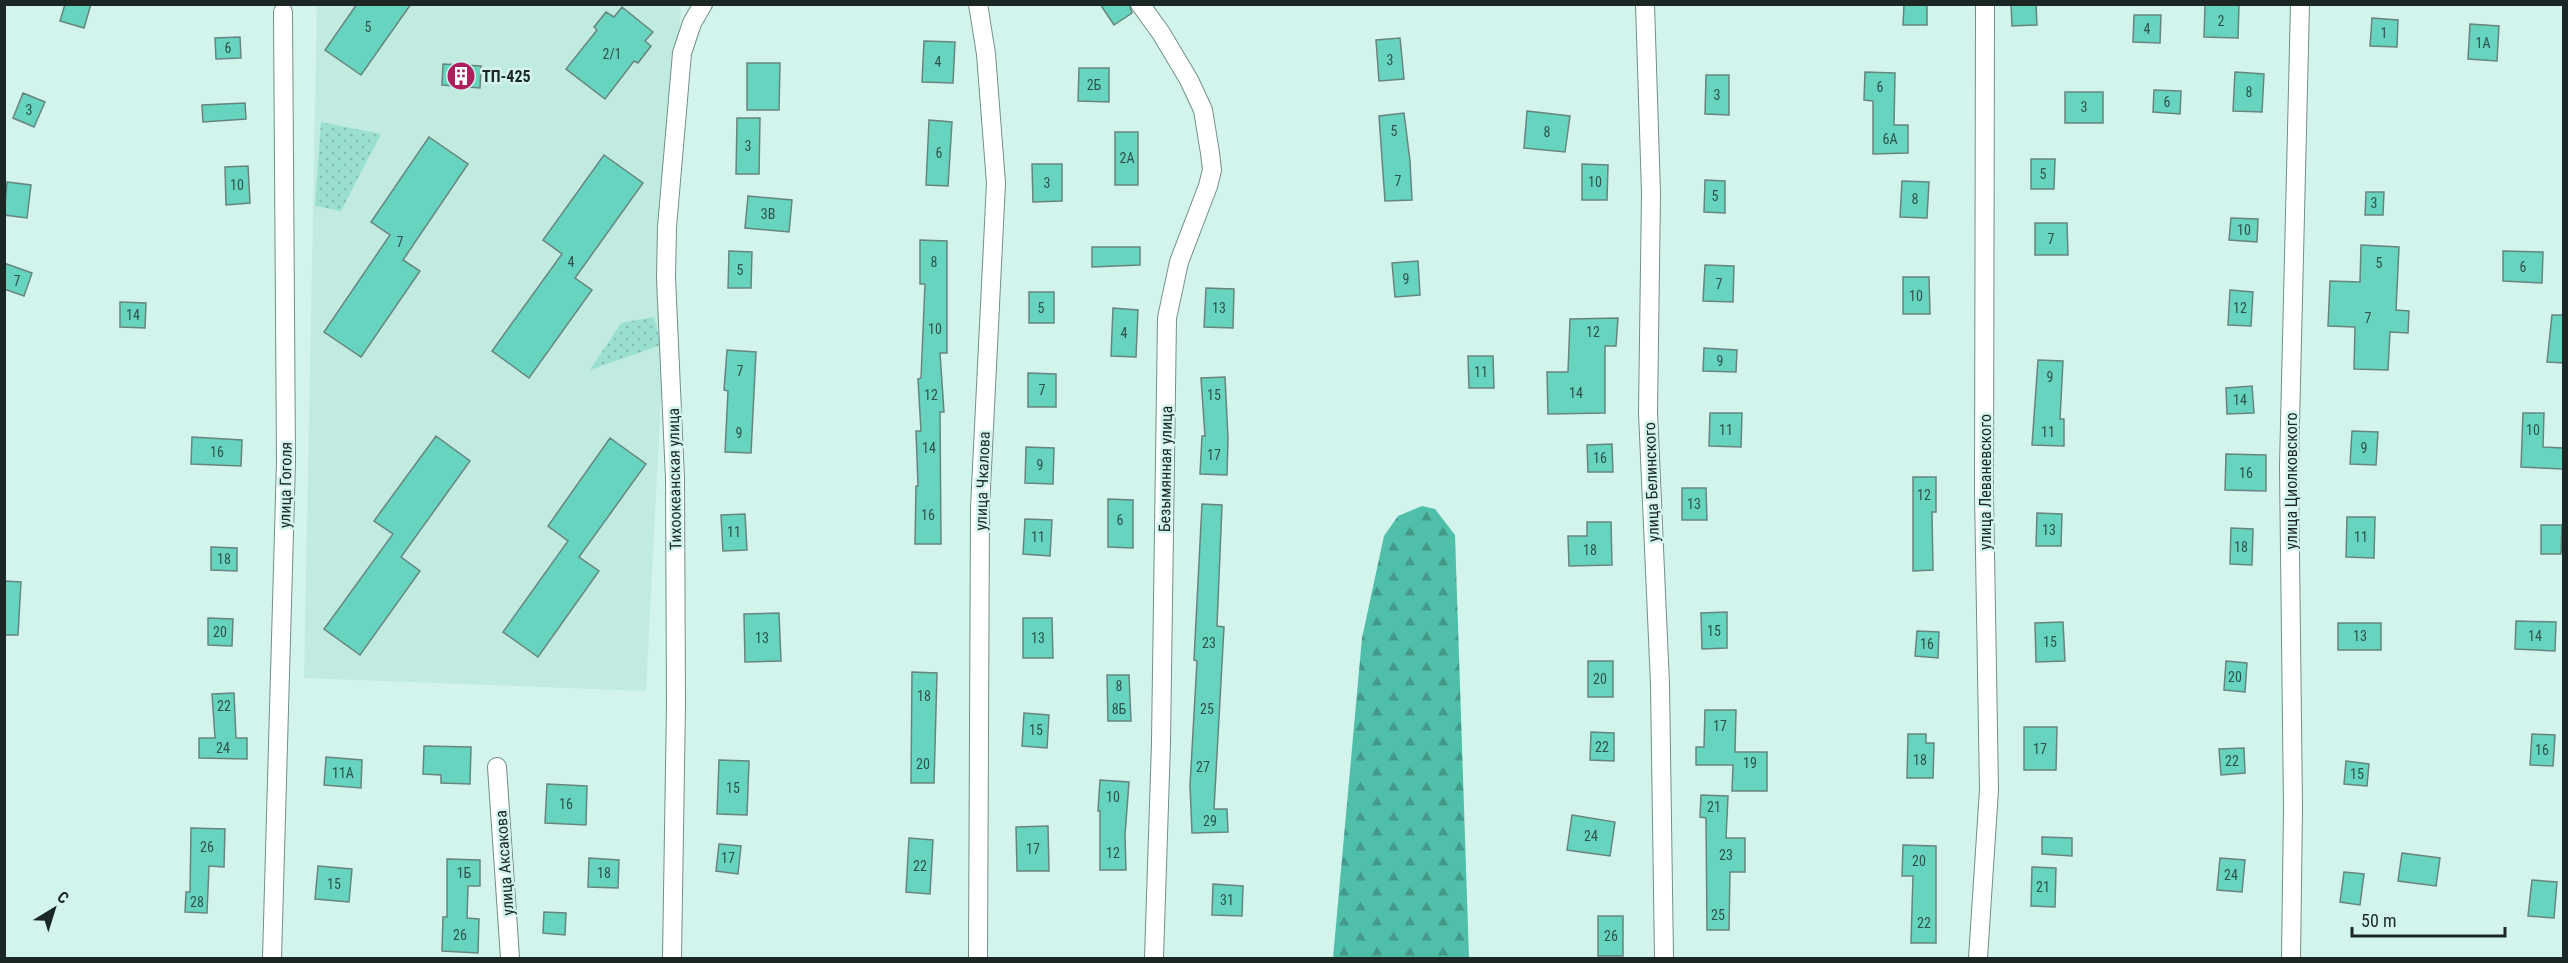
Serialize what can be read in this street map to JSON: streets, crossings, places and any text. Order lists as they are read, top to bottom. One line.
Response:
{"streets":{"street":["Безымянная улица","Тихоокеанская улица","улица Чкалова","улица Циолковского","улица Белинского","улица Леваневского","улица Гоголя","улица Аксакова"]},"places":{"building":["ТП-425"]},"house_numbers":["2","5","4","1","1А","6","2/1","3","4","2Б","6","8","3","6","3","3","5","8","6А","3","6","2А","5","7","10","3","10","5","8","3","3В","10","7","7","4","8","5","6","5","9","7","7","10","5","13","12","14","7","10","12","4","9","7","11","9","7","14","12","15","14","11","10","11","9","14","9","16","17","16","9","16","12","13","16","6","13","11","11","11","18","18","18","15","20","13","14","13","13","15","23","16","20","20","8","18","22","8Б","25","17","15","22","24","17","16","18","22","19","20","27","11А","15","15","10","16","21","29","24","26","17","12","23","17","20","22","1Б","18","24","15","21","31","28","25","22","26","26"],"scale_bar":"50 m","north":"top right"}
